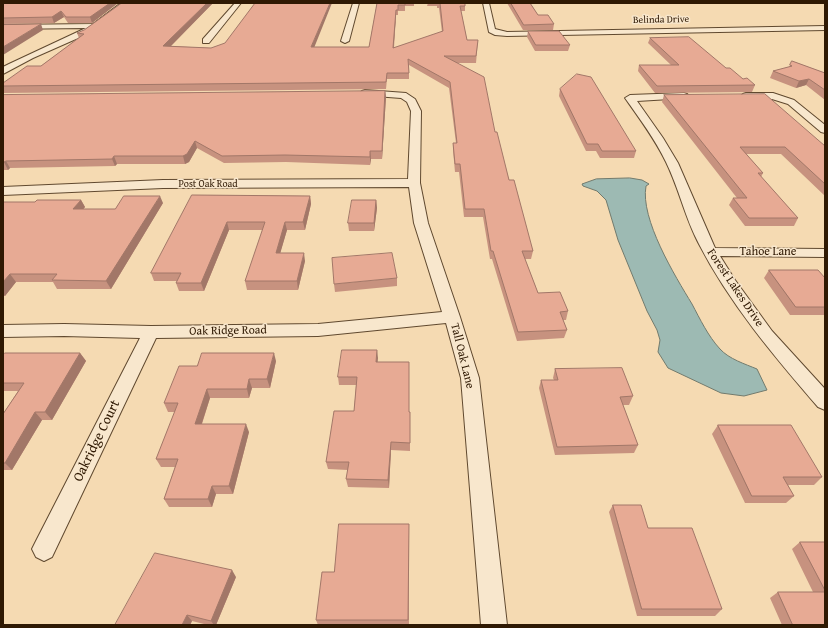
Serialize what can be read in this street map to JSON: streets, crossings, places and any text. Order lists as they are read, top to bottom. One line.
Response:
{"streets":{"street":["Belinda Drive","Post Oak Road","Tahoe Lane","Forest Lakes Drive","Oak Ridge Road","Tall Oak Lane","Oakridge Court"]},"crossings":[["Post Oak Road","Tall Oak Lane"],["Tahoe Lane","Forest Lakes Drive"],["Oak Ridge Road","Tall Oak Lane"],["Oak Ridge Road","Oakridge Court"]]}
